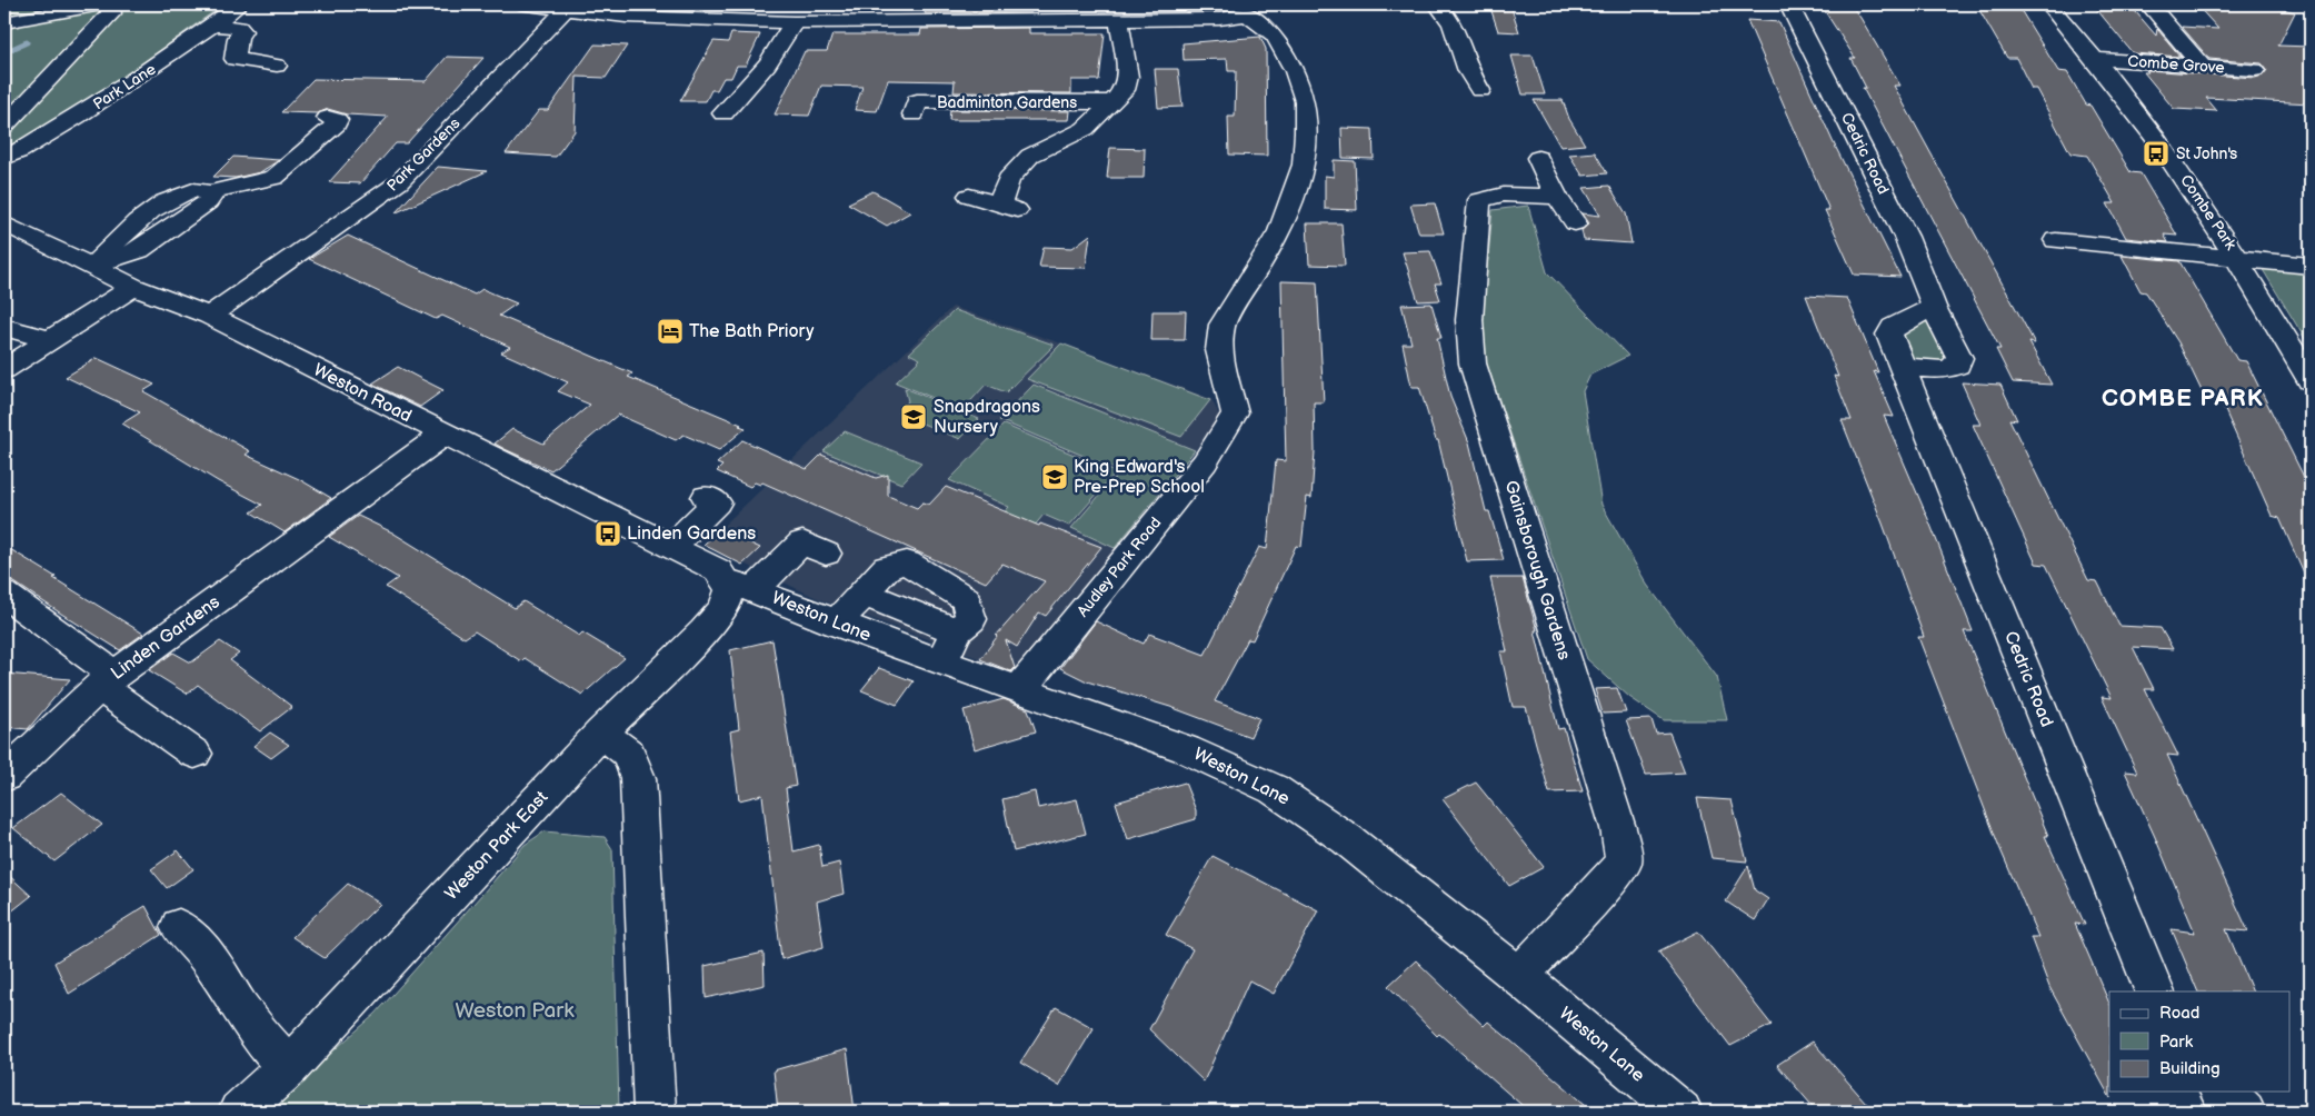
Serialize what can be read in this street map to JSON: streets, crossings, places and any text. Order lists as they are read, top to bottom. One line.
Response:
{"streets":{"street":["Combe Grove","Park Lane","Badminton Gardens","Cedric Road","Park Gardens","Combe Park","Weston Road","Audley Park Road","Gainsborough Gardens","Weston Lane","Linden Gardens","Weston Park East"]},"crossings":[["Combe Grove","Combe Park"],["Badminton Gardens","Audley Park Road"],["Park Gardens","Weston Road"],["Park Gardens","Audley Park Road"],["Weston Road","Weston Lane"],["Weston Road","Linden Gardens"],["Weston Road","Weston Park East"],["Audley Park Road","Weston Lane"],["Gainsborough Gardens","Weston Lane"],["Weston Lane","Weston Park East"]],"districts":["COMBE PARK"],"parks":["Weston Park"],"places":{"bus stop":["St John's","Linden Gardens"],"hotel":["The Bath Priory"],"school or university":["Snapdragons Nursery","King Edward's Pre-Prep School"]},"legend":["Road","Park","Building"]}
